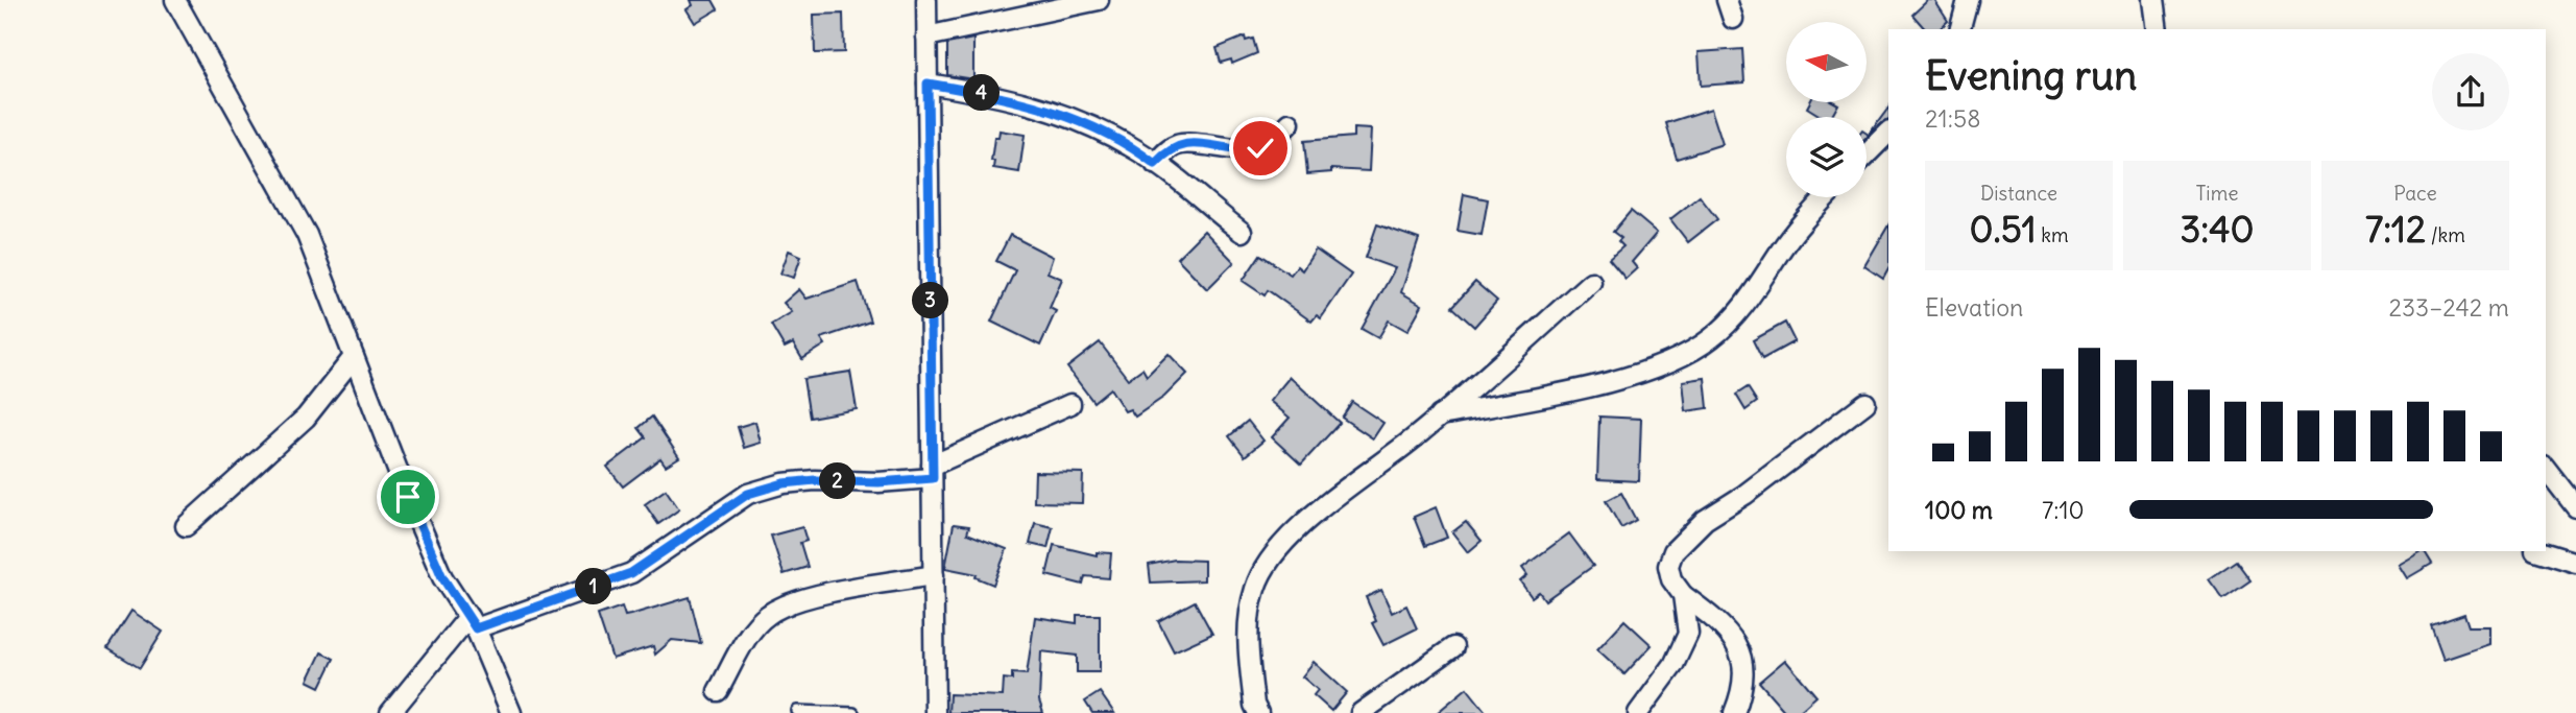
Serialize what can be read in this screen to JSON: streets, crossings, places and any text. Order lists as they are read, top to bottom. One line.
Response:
{"north":"left","page":{"heading":["Evening run","21:58"],"pins":["4","3","2","1"],"stats":[["Distance","0.51 km"],["Time","3:40"],["Pace","7:12 /km"]],"chart":["Elevation","233–242 m"],"list":[{"name":"100 m","note":"7:10"}]}}
